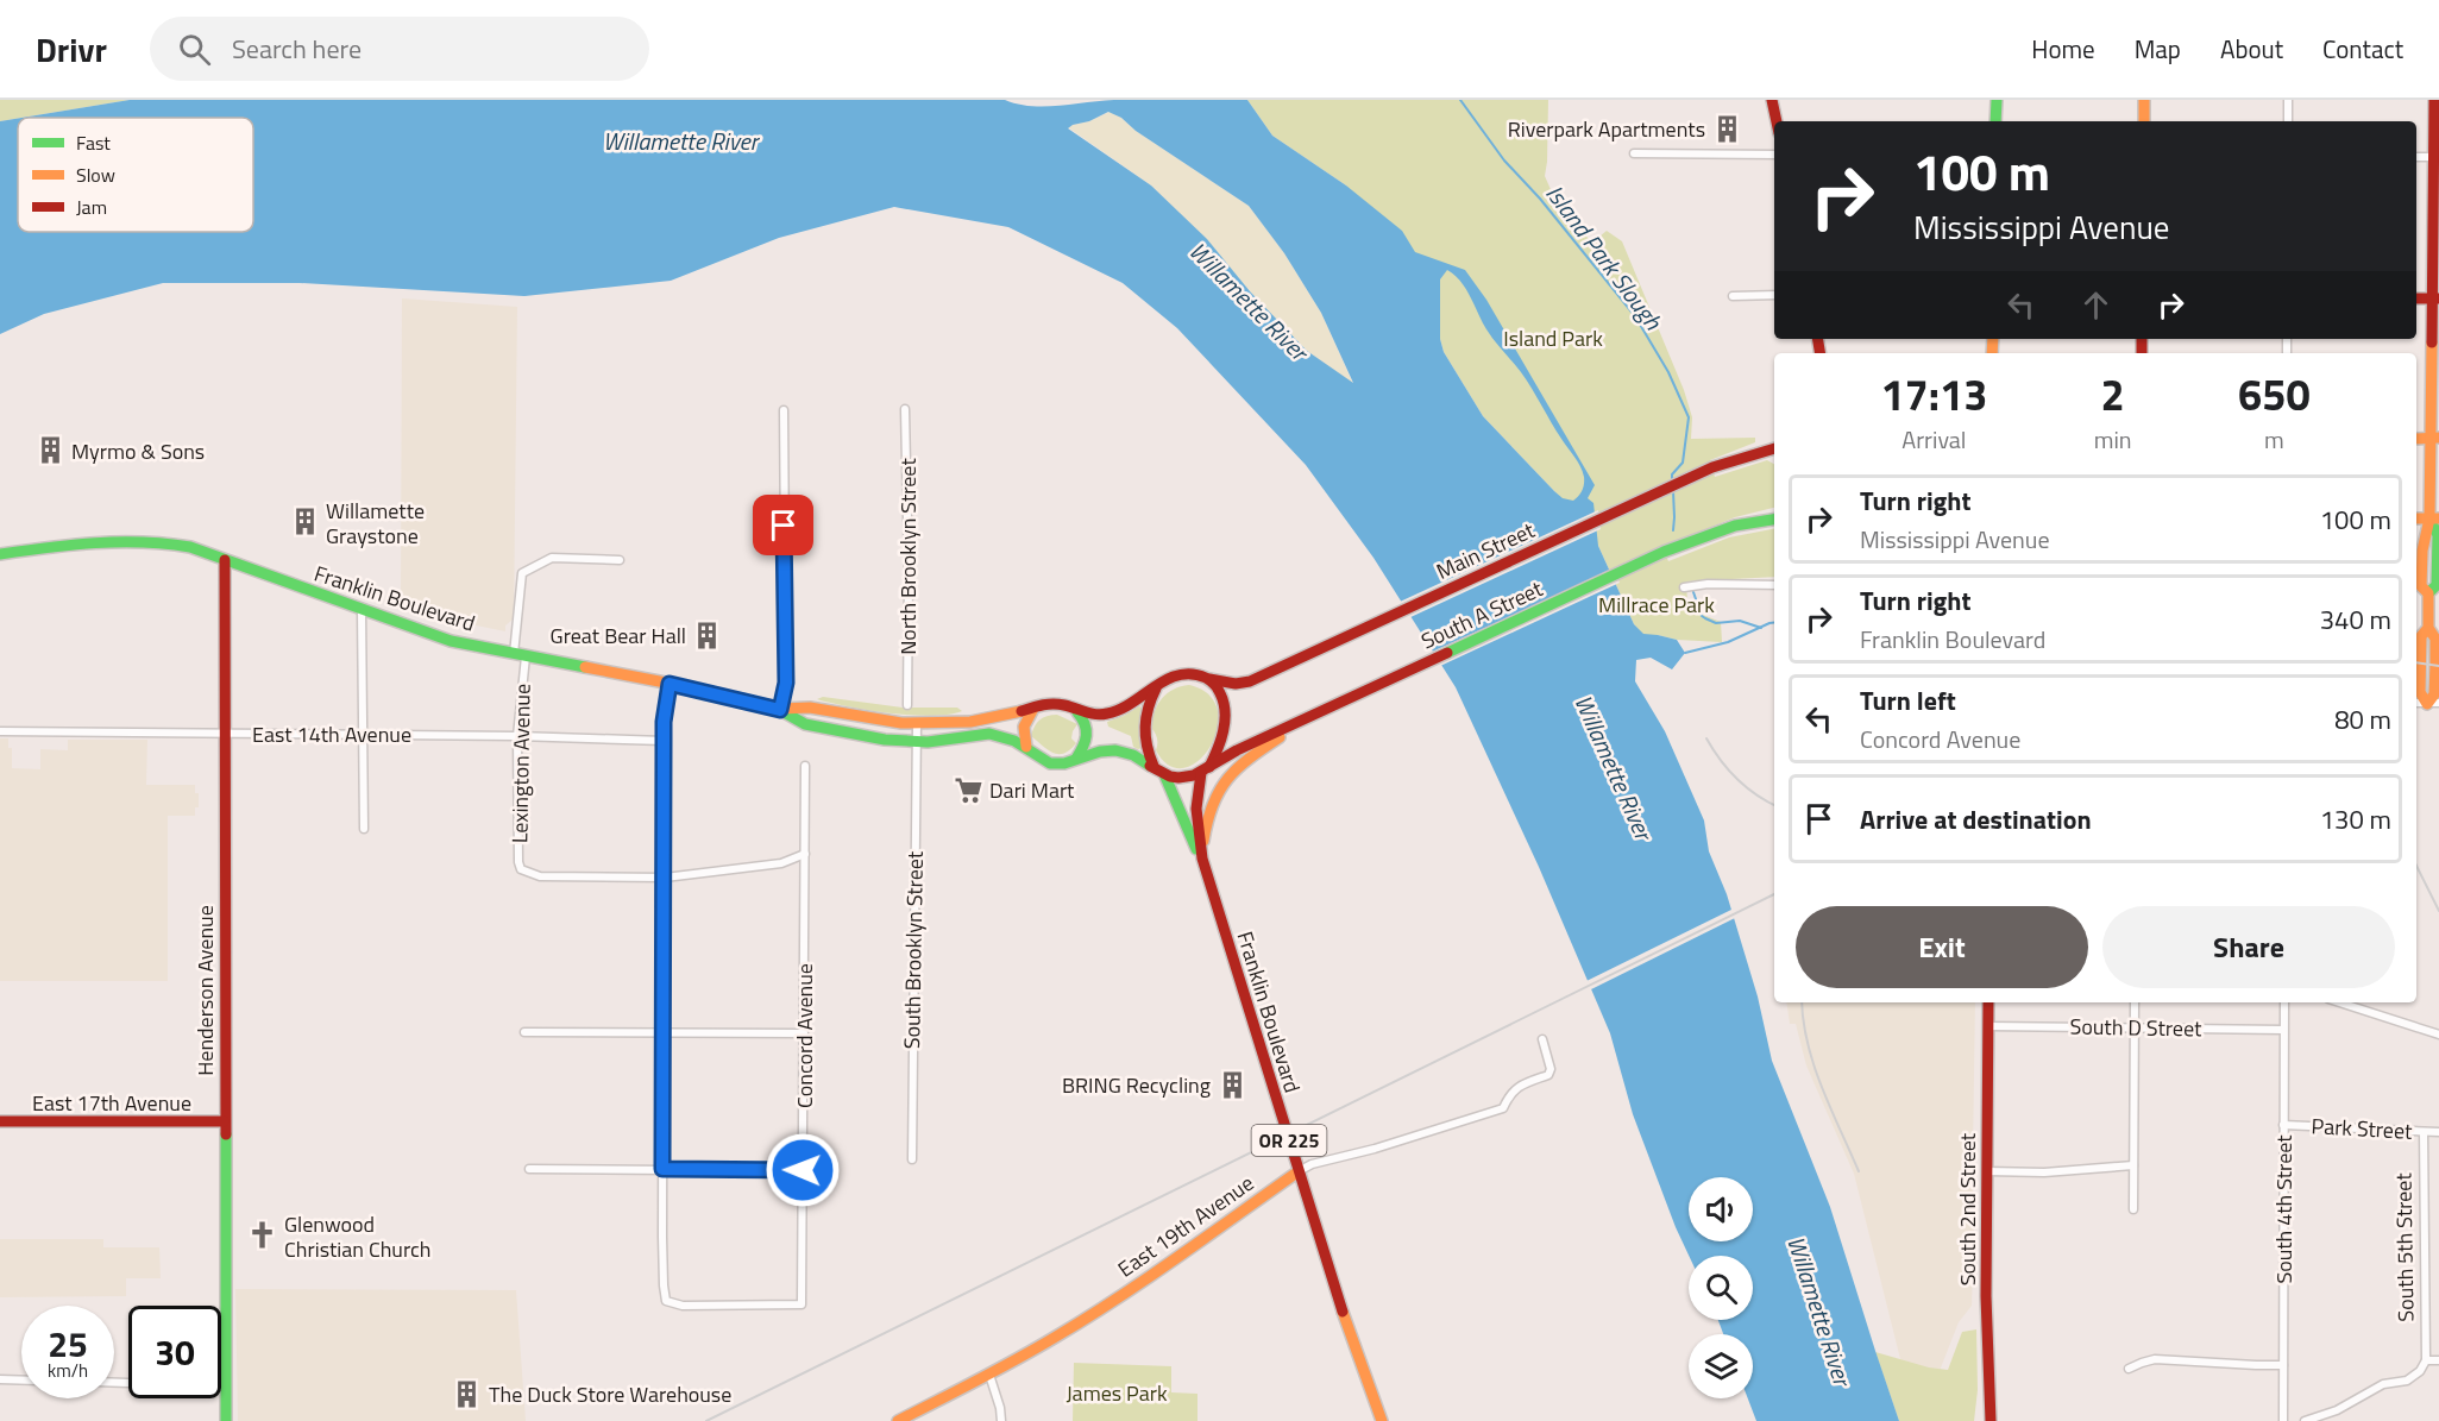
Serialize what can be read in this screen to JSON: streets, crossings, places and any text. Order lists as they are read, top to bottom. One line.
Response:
{"streets":{"main road":["Main Street","Franklin Boulevard","South A Street","Henderson Avenue","East 17th Avenue","OR 225","South 2nd Street","East 19th Avenue"],"street":["North Brooklyn Street","East 14th Avenue","Lexington Avenue","South Brooklyn Street","South D Street","Concord Avenue","Park Street","South 4th Street","South 5th Street"]},"crossings":[["Main Street","Franklin Boulevard"],["Main Street","South A Street"],["Franklin Boulevard","South A Street"],["Franklin Boulevard","Lexington Avenue"],["Franklin Boulevard","South Brooklyn Street"],["Franklin Boulevard","Henderson Avenue"],["Franklin Boulevard","OR 225"],["Franklin Boulevard","East 19th Avenue"],["South A Street","OR 225"],["East 14th Avenue","Lexington Avenue"],["East 14th Avenue","Henderson Avenue"],["Henderson Avenue","East 17th Avenue"],["South D Street","South 2nd Street"],["South D Street","South 4th Street"],["Park Street","South 4th Street"],["Park Street","South 5th Street"]],"water":["Willamette River","Island Park Slough"],"parks":["Island Park","Millrace Park","James Park"],"places":{"building":["Riverpark Apartments","Myrmo & Sons","Willamette Graystone","Great Bear Hall","BRING Recycling","The Duck Store Warehouse"],"supermarket":["Dari Mart"],"church":["Glenwood Christian Church"]},"legend":["Fast","Slow","Jam"],"page":{"header":"Drivr","search":"Search here","nav":["Home","Map","About","Contact"],"turn":["100 m","Mississippi Avenue"],"eta":["17:13","Arrival","2","min","650","m"],"list":[{"name":"Turn right","note":"Mississippi Avenue","value":"100 m"},{"name":"Turn right","note":"Franklin Boulevard","value":"340 m"},{"name":"Turn left","note":"Concord Avenue","value":"80 m"},{"name":"Arrive at destination","value":"130 m"}],"buttons":["Exit","Share"],"speed":"25 km/h","limit":"30"}}
